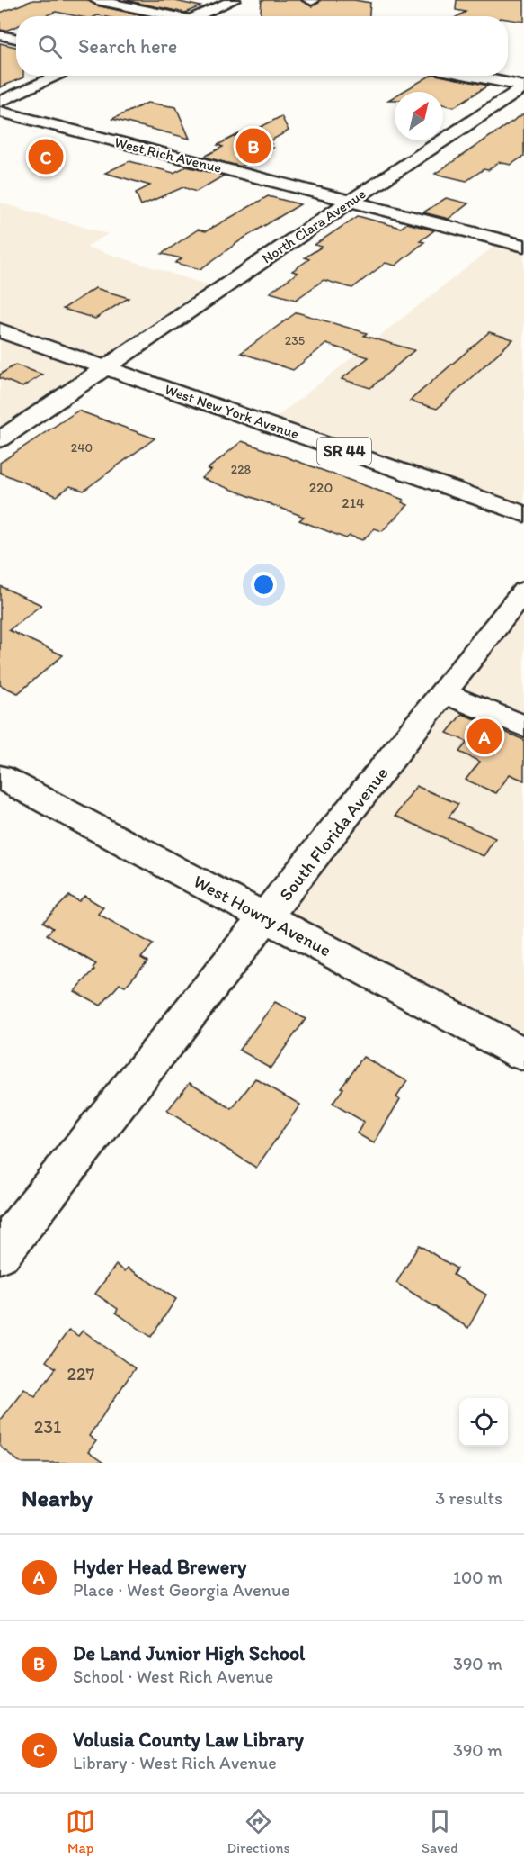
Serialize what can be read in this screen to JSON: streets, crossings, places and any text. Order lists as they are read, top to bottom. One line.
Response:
{"streets":{"street":["West Rich Avenue","North Clara Avenue","West New York Avenue","SR 44","South Florida Avenue","West Howry Avenue"]},"crossings":[["West Rich Avenue","North Clara Avenue"],["North Clara Avenue","West New York Avenue"],["South Florida Avenue","West Howry Avenue"]],"house_numbers":["235","240","228","220","214","227","231"],"north":"top right","page":{"search":"Search here","pins":["B","C","A"],"heading":["Nearby","3 results"],"list":[{"mark":"A","name":"Hyder Head Brewery","note":"Place · West Georgia Avenue","value":"100 m"},{"mark":"B","name":"De Land Junior High School","note":"School · West Rich Avenue","value":"390 m"},{"mark":"C","name":"Volusia County Law Library","note":"Library · West Rich Avenue","value":"390 m"}],"nav":["Map","Directions","Saved"]}}
